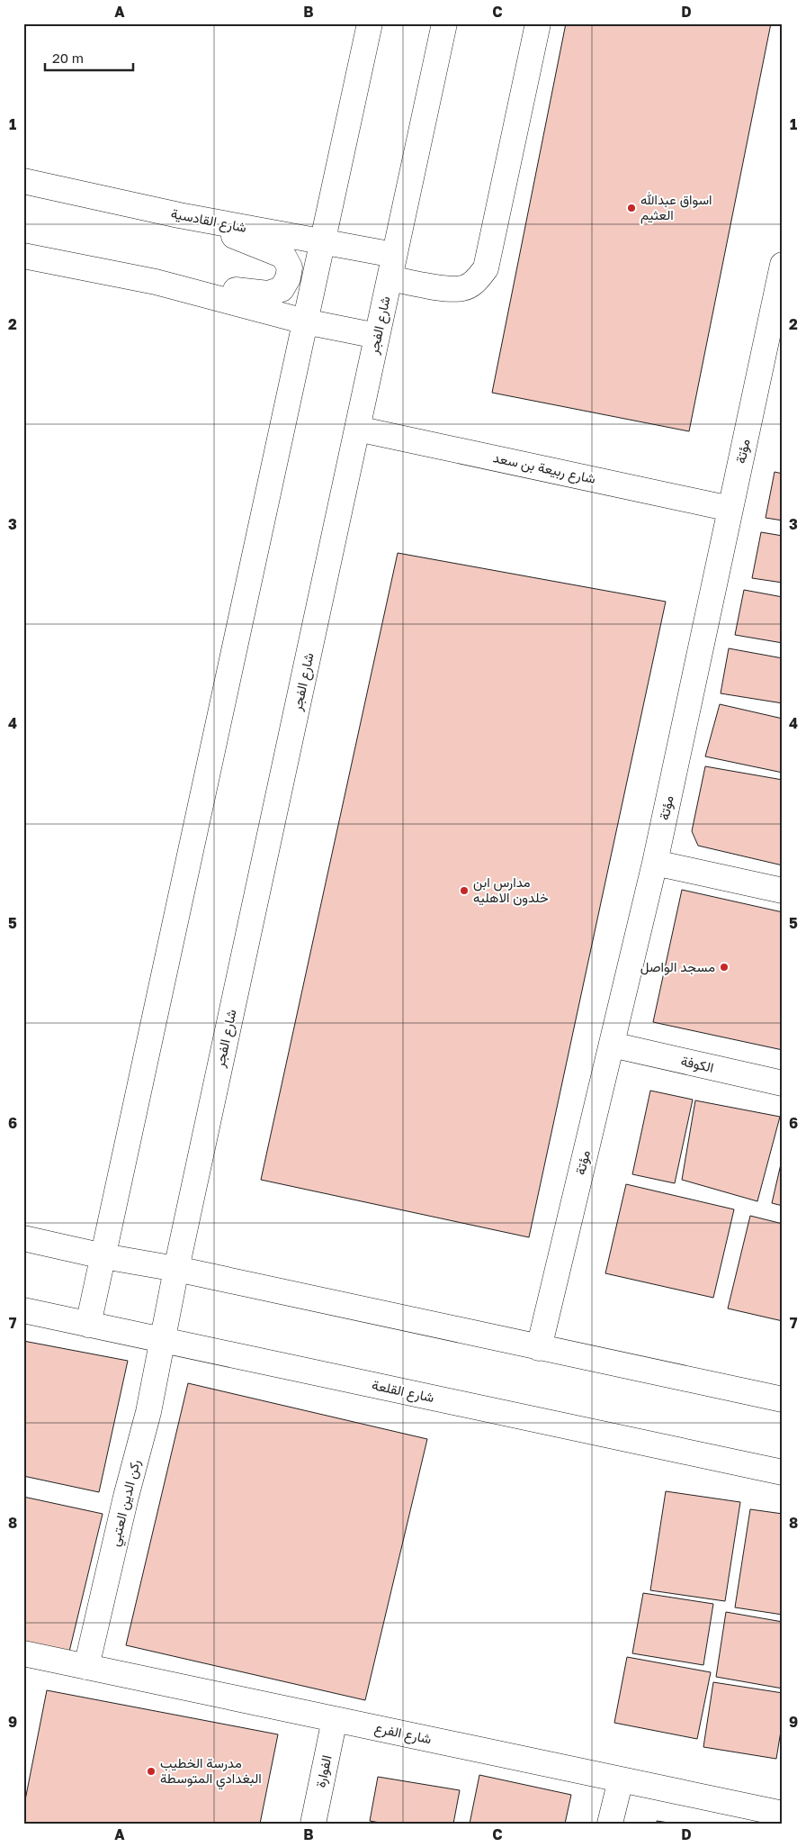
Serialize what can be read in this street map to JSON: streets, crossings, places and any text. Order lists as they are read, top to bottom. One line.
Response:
{"streets":{"street":["شارع القادسية","شارع الفجر","مؤتة","شارع ربيعة بن سعد","الكوفة","شارع القلعة","ركن الدين العتبي","شارع الفرع","الفوارة"]},"crossings":[["شارع القادسية","شارع الفجر"],["شارع الفجر","شارع ربيعة بن سعد"],["شارع الفجر","شارع القلعة"],["شارع الفجر","ركن الدين العتبي"],["مؤتة","شارع ربيعة بن سعد"],["مؤتة","الكوفة"],["شارع القلعة","ركن الدين العتبي"],["ركن الدين العتبي","شارع الفرع"],["شارع الفرع","الفوارة"]],"places":["اسواق عبدالله العثيم","مدارس ابن خلدون الاهليه","مسجد الواصل","مدرسة الخطيب البغدادي المتوسطة"],"scale_bar":"20 m","grid":{"columns":["A","B","C","D"],"rows":["1","2","3","4","5","6","7","8","9"]}}
